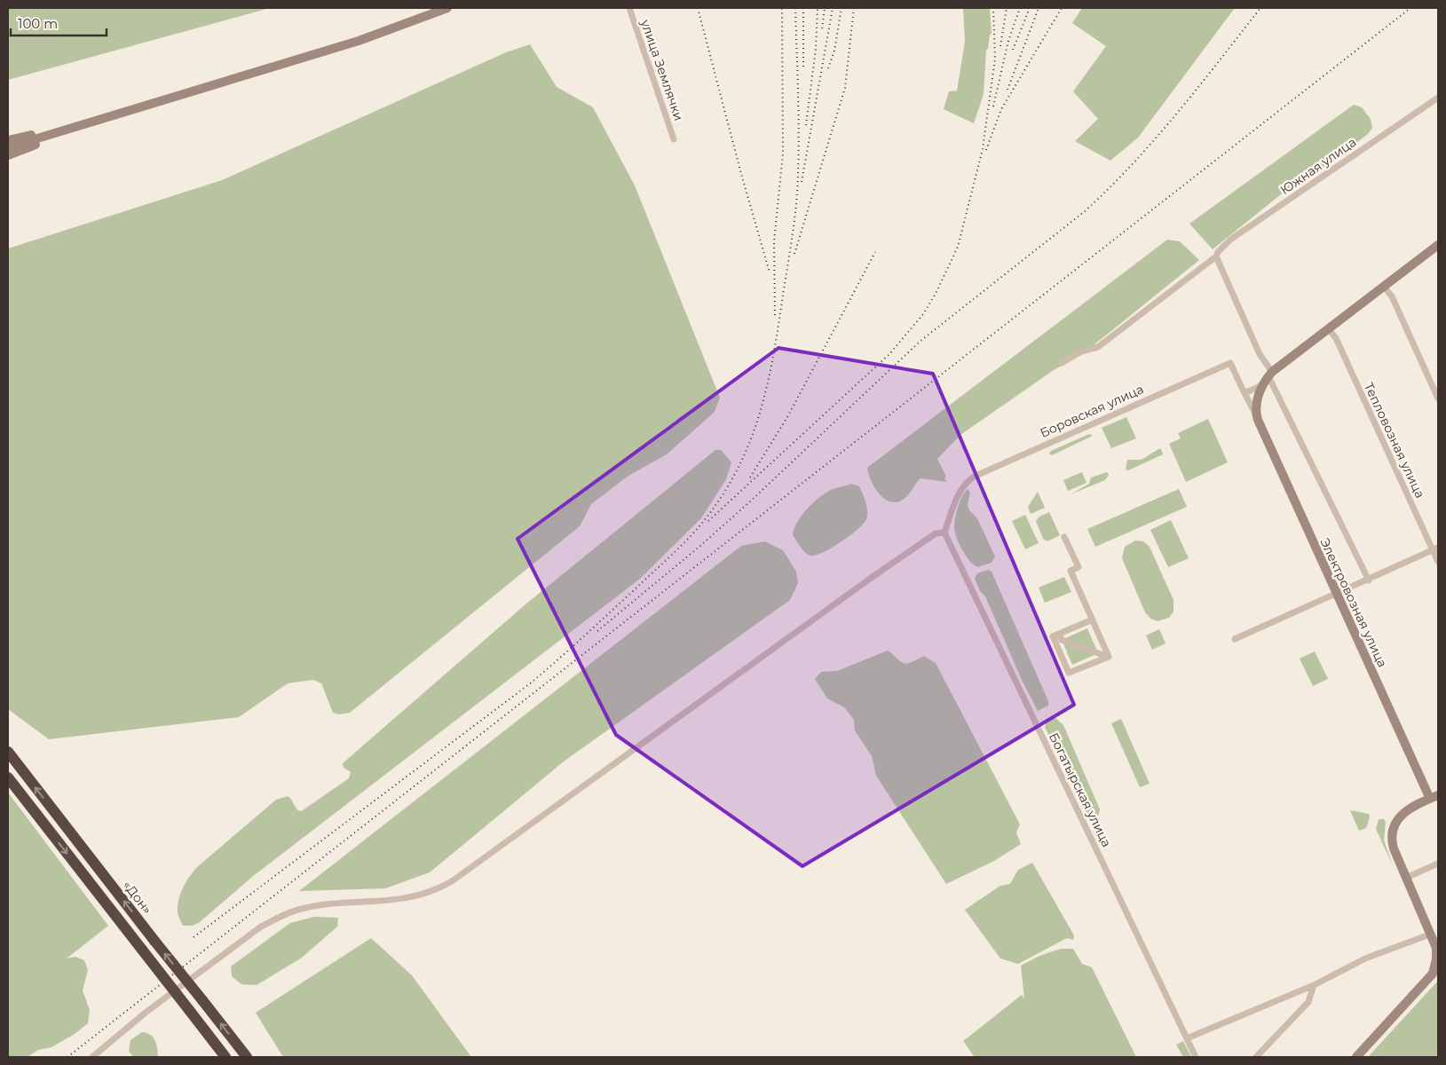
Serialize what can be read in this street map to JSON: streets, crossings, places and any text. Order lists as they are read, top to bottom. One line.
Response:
{"streets":{"highway":["«Дон»"],"street":["улица Землячки","Южная улица","Боровская улица","Тепловозная улица","Электровозная улица","Богатырская улица"]},"crossings":[["Боровская улица","Богатырская улица"]],"scale_bar":"100 m"}
